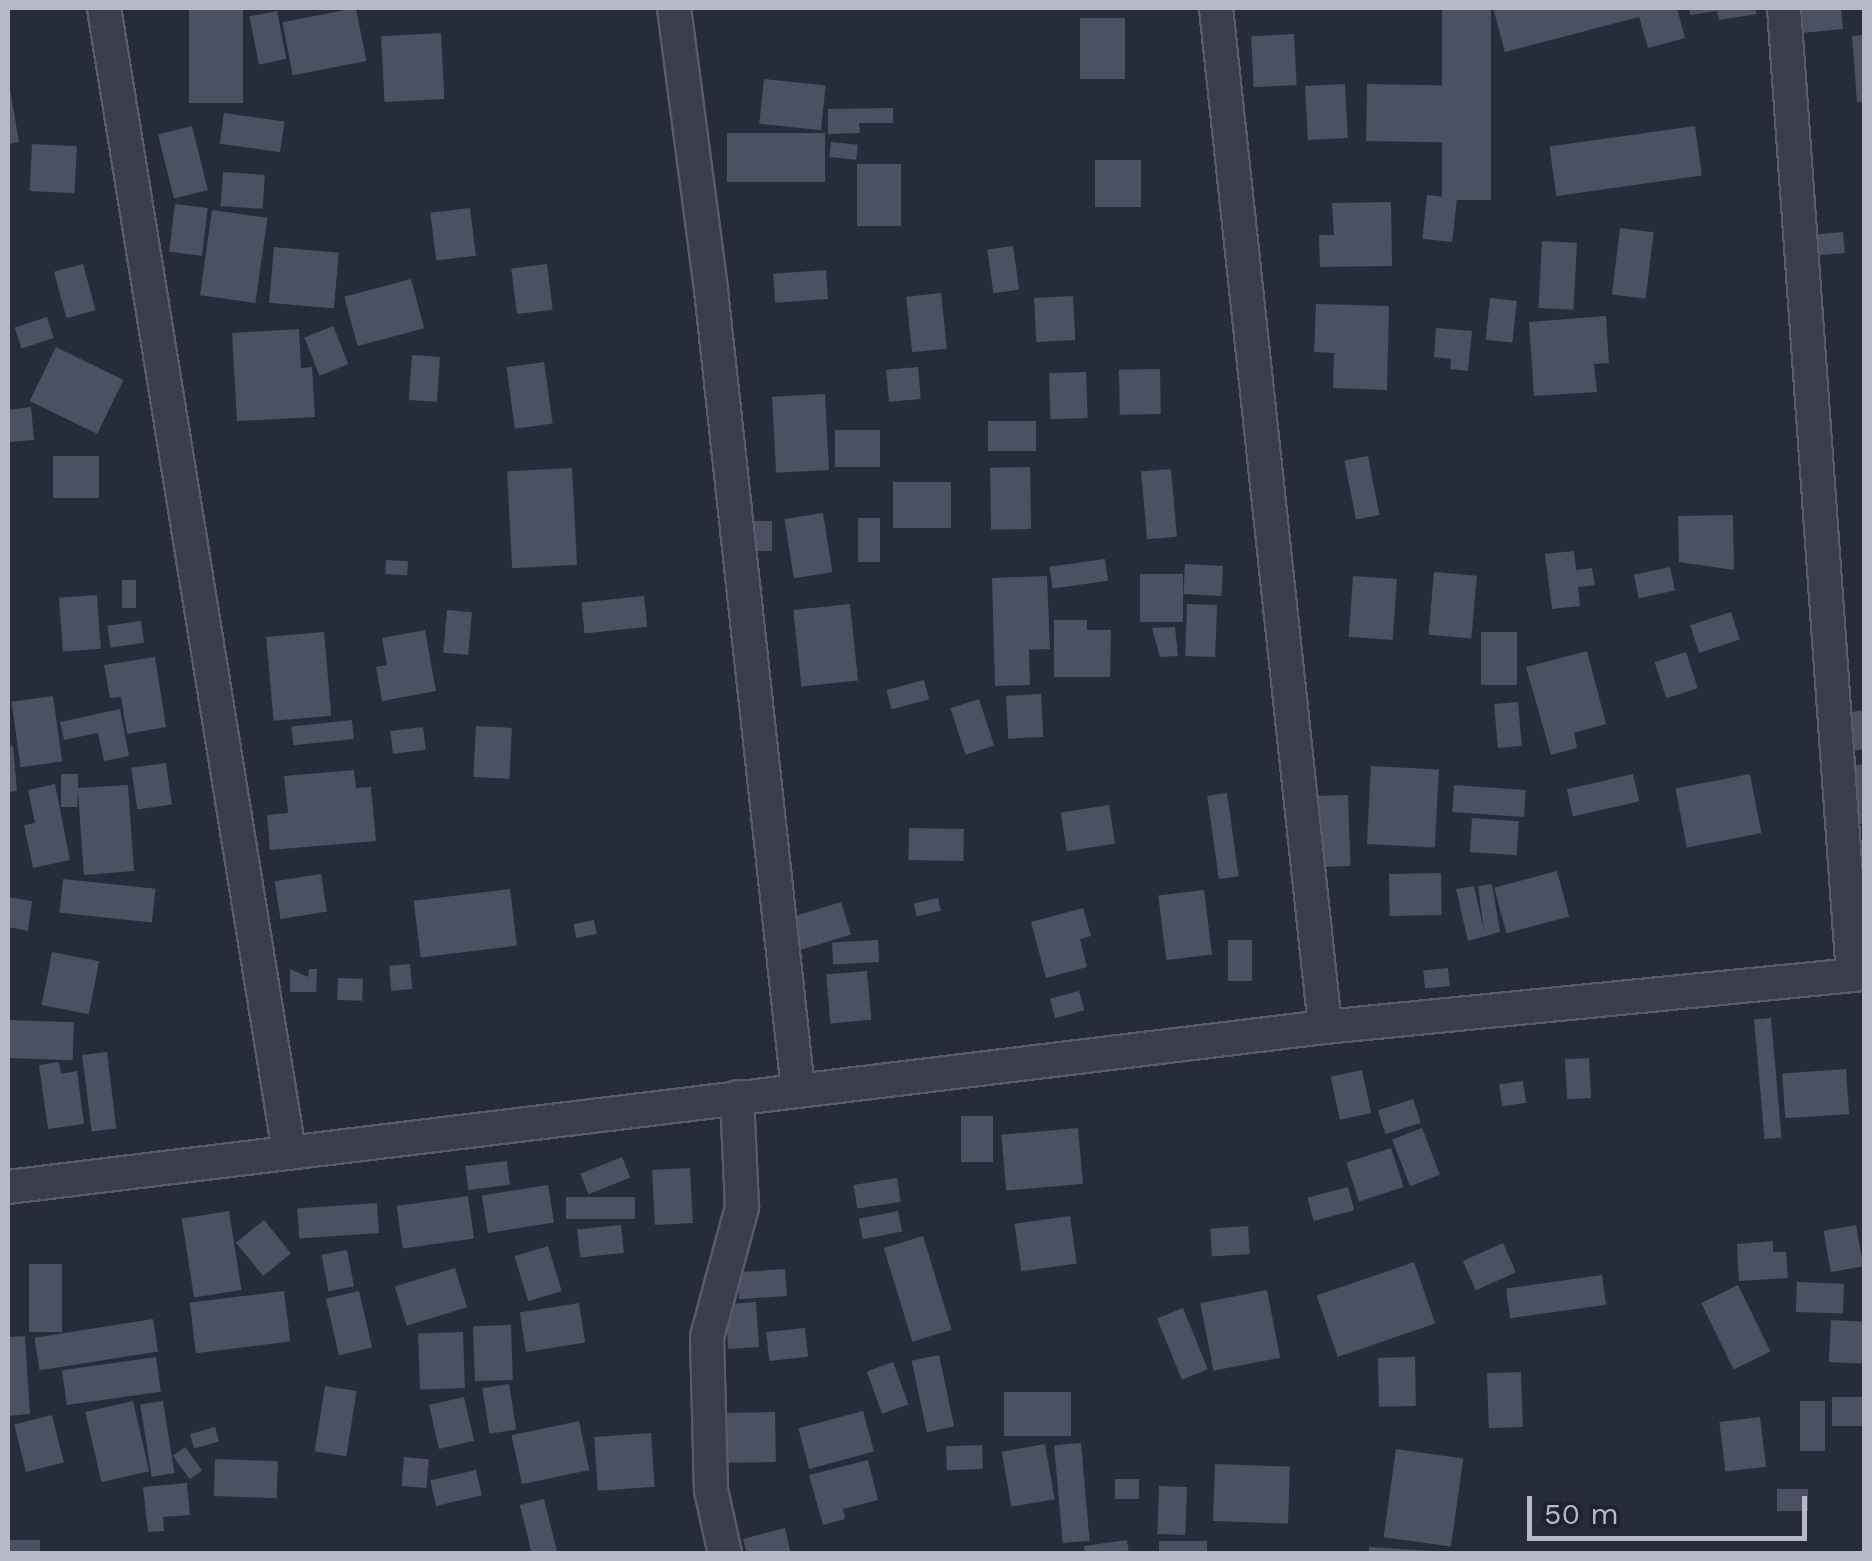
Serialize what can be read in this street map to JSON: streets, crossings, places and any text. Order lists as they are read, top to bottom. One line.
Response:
{"scale_bar":"50 m"}
